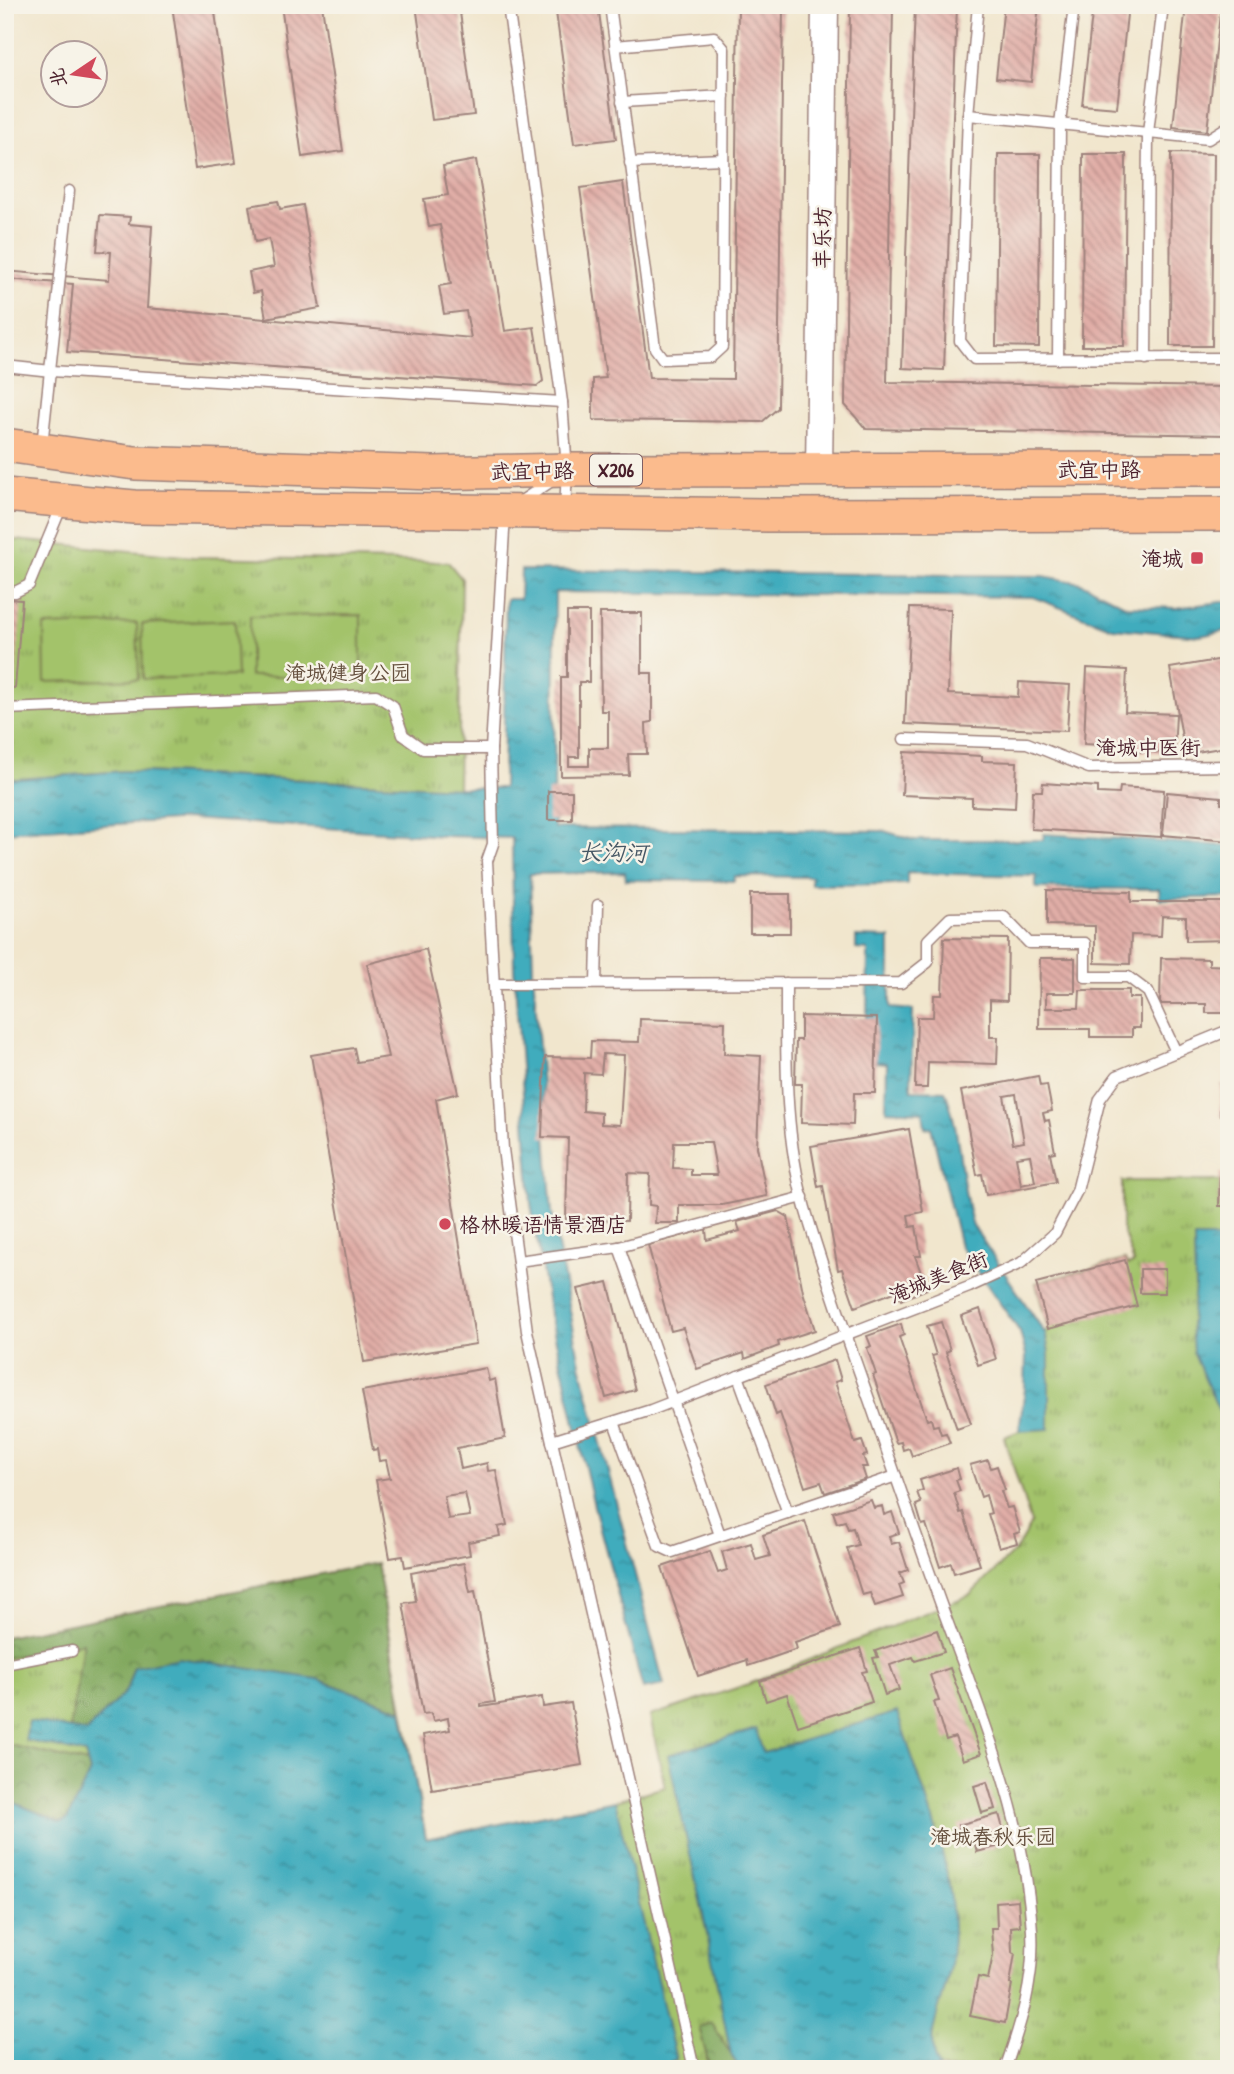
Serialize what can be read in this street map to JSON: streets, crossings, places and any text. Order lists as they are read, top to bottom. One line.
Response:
{"streets":{"main road":["武宜中路","X206"],"street":["丰乐坊"],"lane":["淹城中医街","淹城美食街"]},"crossings":[["丰乐坊","武宜中路"]],"water":["长沟河"],"parks":["淹城健身公园","淹城春秋乐园"],"places":{"transit":["淹城"],"other":["格林暖语情景酒店"]},"north":"left"}
